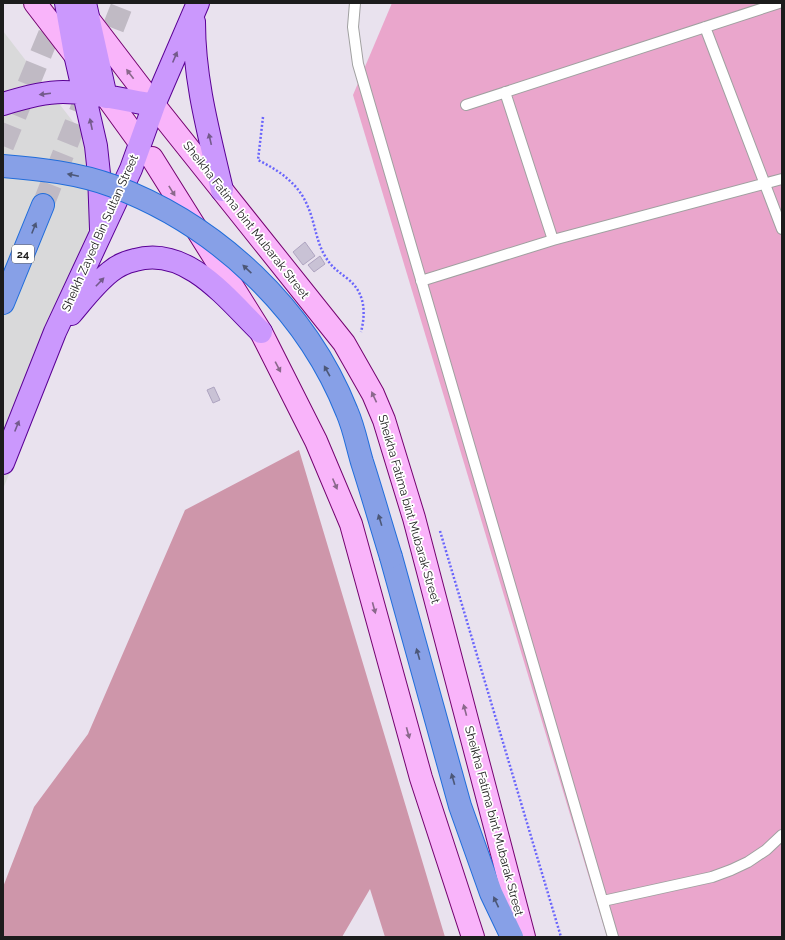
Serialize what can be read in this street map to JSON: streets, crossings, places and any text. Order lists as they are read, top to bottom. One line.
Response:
{"streets":{"highway":["24"],"main road":["Sheikh Zayed Bin Sultan Street"],"street":["Sheikha Fatima bint Mubarak Street"]},"crossings":[["Sheikha Fatima bint Mubarak Street","Sheikh Zayed Bin Sultan Street"]],"one_way":["Sheikh Zayed Bin Sultan Street"]}
